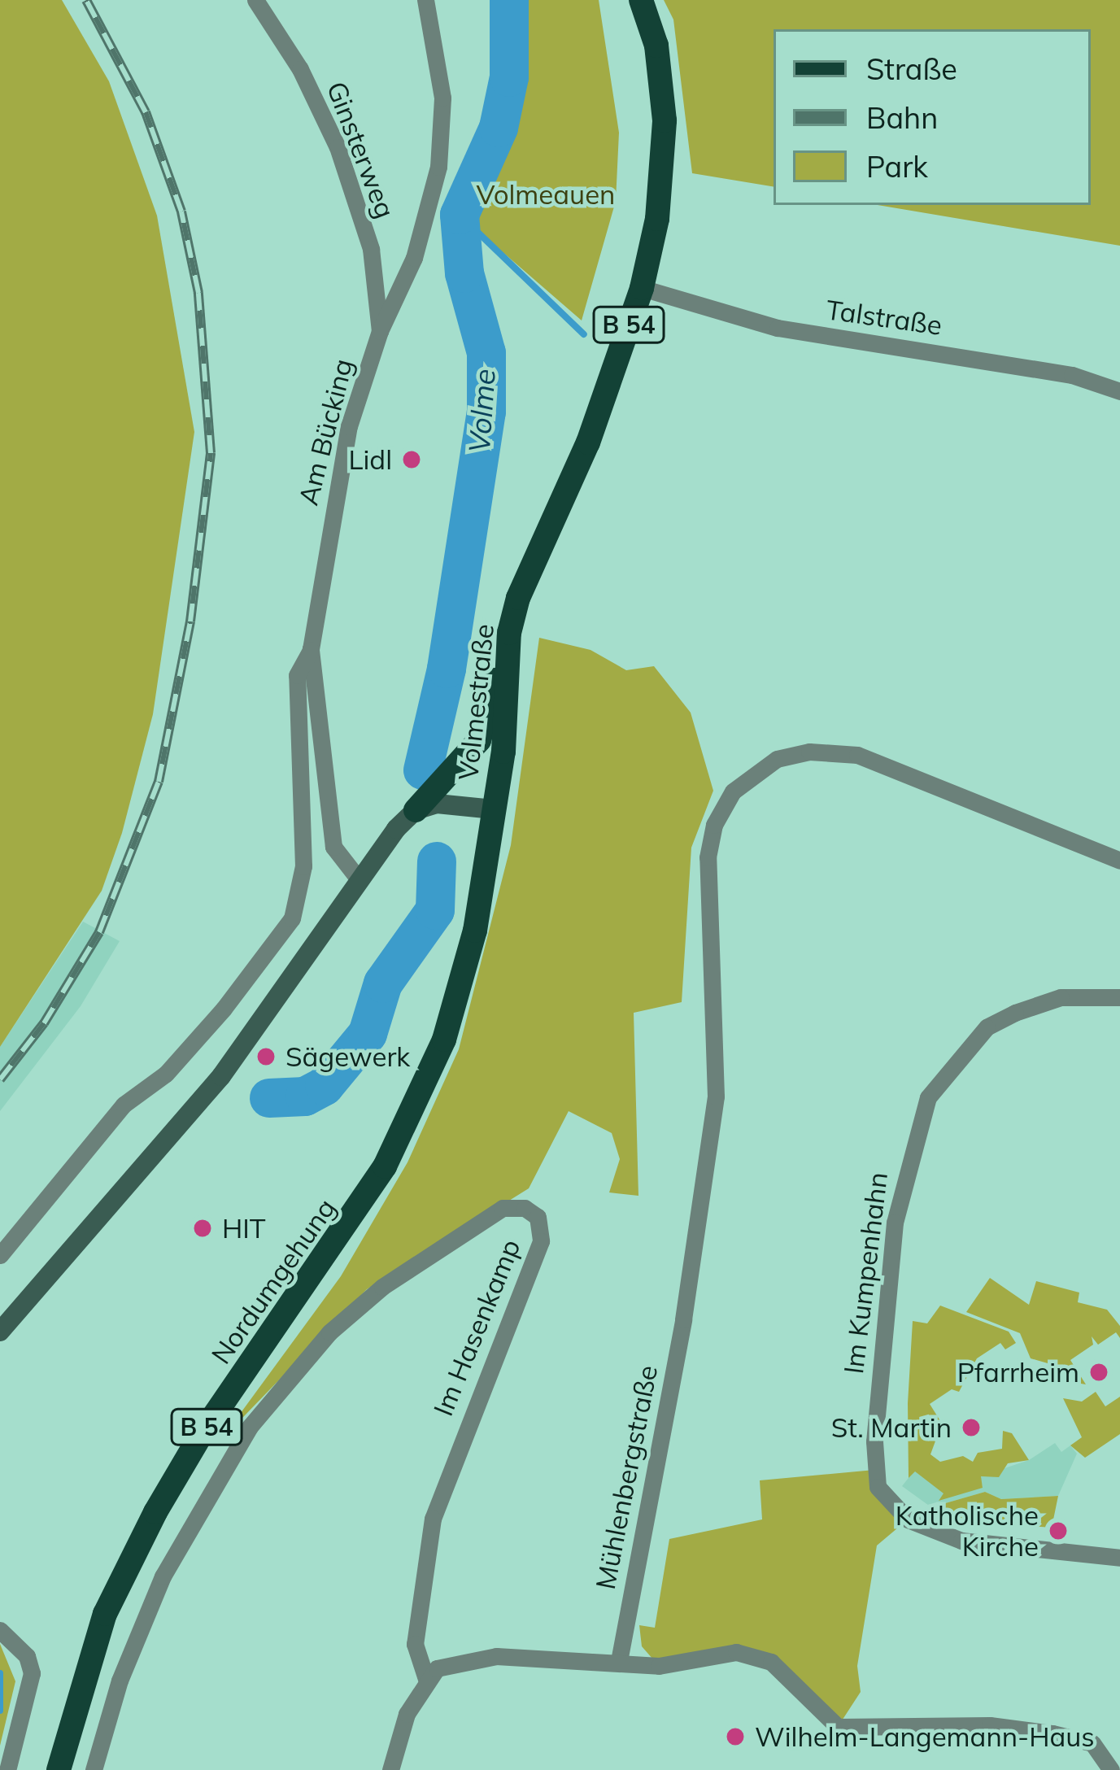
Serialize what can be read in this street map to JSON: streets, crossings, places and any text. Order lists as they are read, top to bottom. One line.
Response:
{"streets":{"main road":["B 54","Volmestraße","Nordumgehung"],"street":["Ginsterweg","Talstraße","Am Bücking","Im Kumpenhahn","Im Hasenkamp","Mühlenbergstraße"]},"crossings":[["Ginsterweg","Am Bücking"],["Talstraße","Volmestraße"],["Volmestraße","Nordumgehung"]],"water":["Volme"],"parks":["Volmeauen"],"places":["Lidl","Sägewerk","HIT","Pfarrheim","St. Martin","Katholische Kirche","Wilhelm-Langemann-Haus"],"legend":["Straße","Bahn","Park"]}
